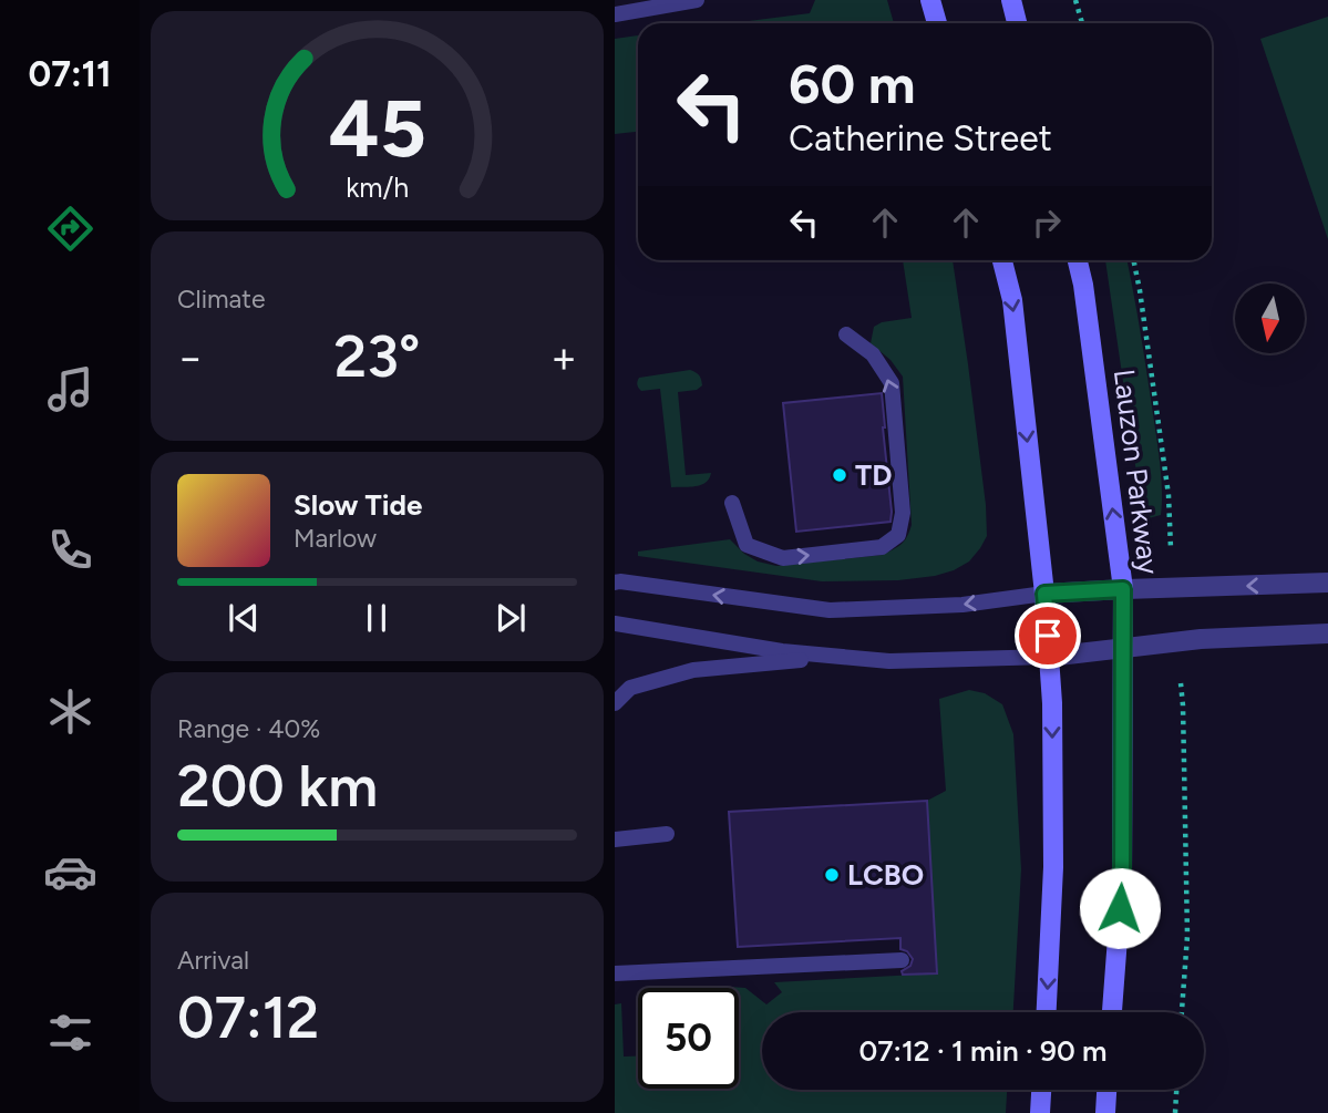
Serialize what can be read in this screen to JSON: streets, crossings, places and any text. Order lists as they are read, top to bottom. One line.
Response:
{"streets":{"main road":["Lauzon Parkway"]},"places":["TD","LCBO"],"north":"bottom","page":{"tabs":"07:11","turn":["60 m","Catherine Street"],"tile":["Climate",["Range · 40%","200 km"],["Arrival","07:12"]],"heat":["−","23°","+"],"song":["Slow Tide","Marlow"],"limit":"50","trip":"07:12 · 1 min · 90 m","gauge":["45","km/h"]}}
